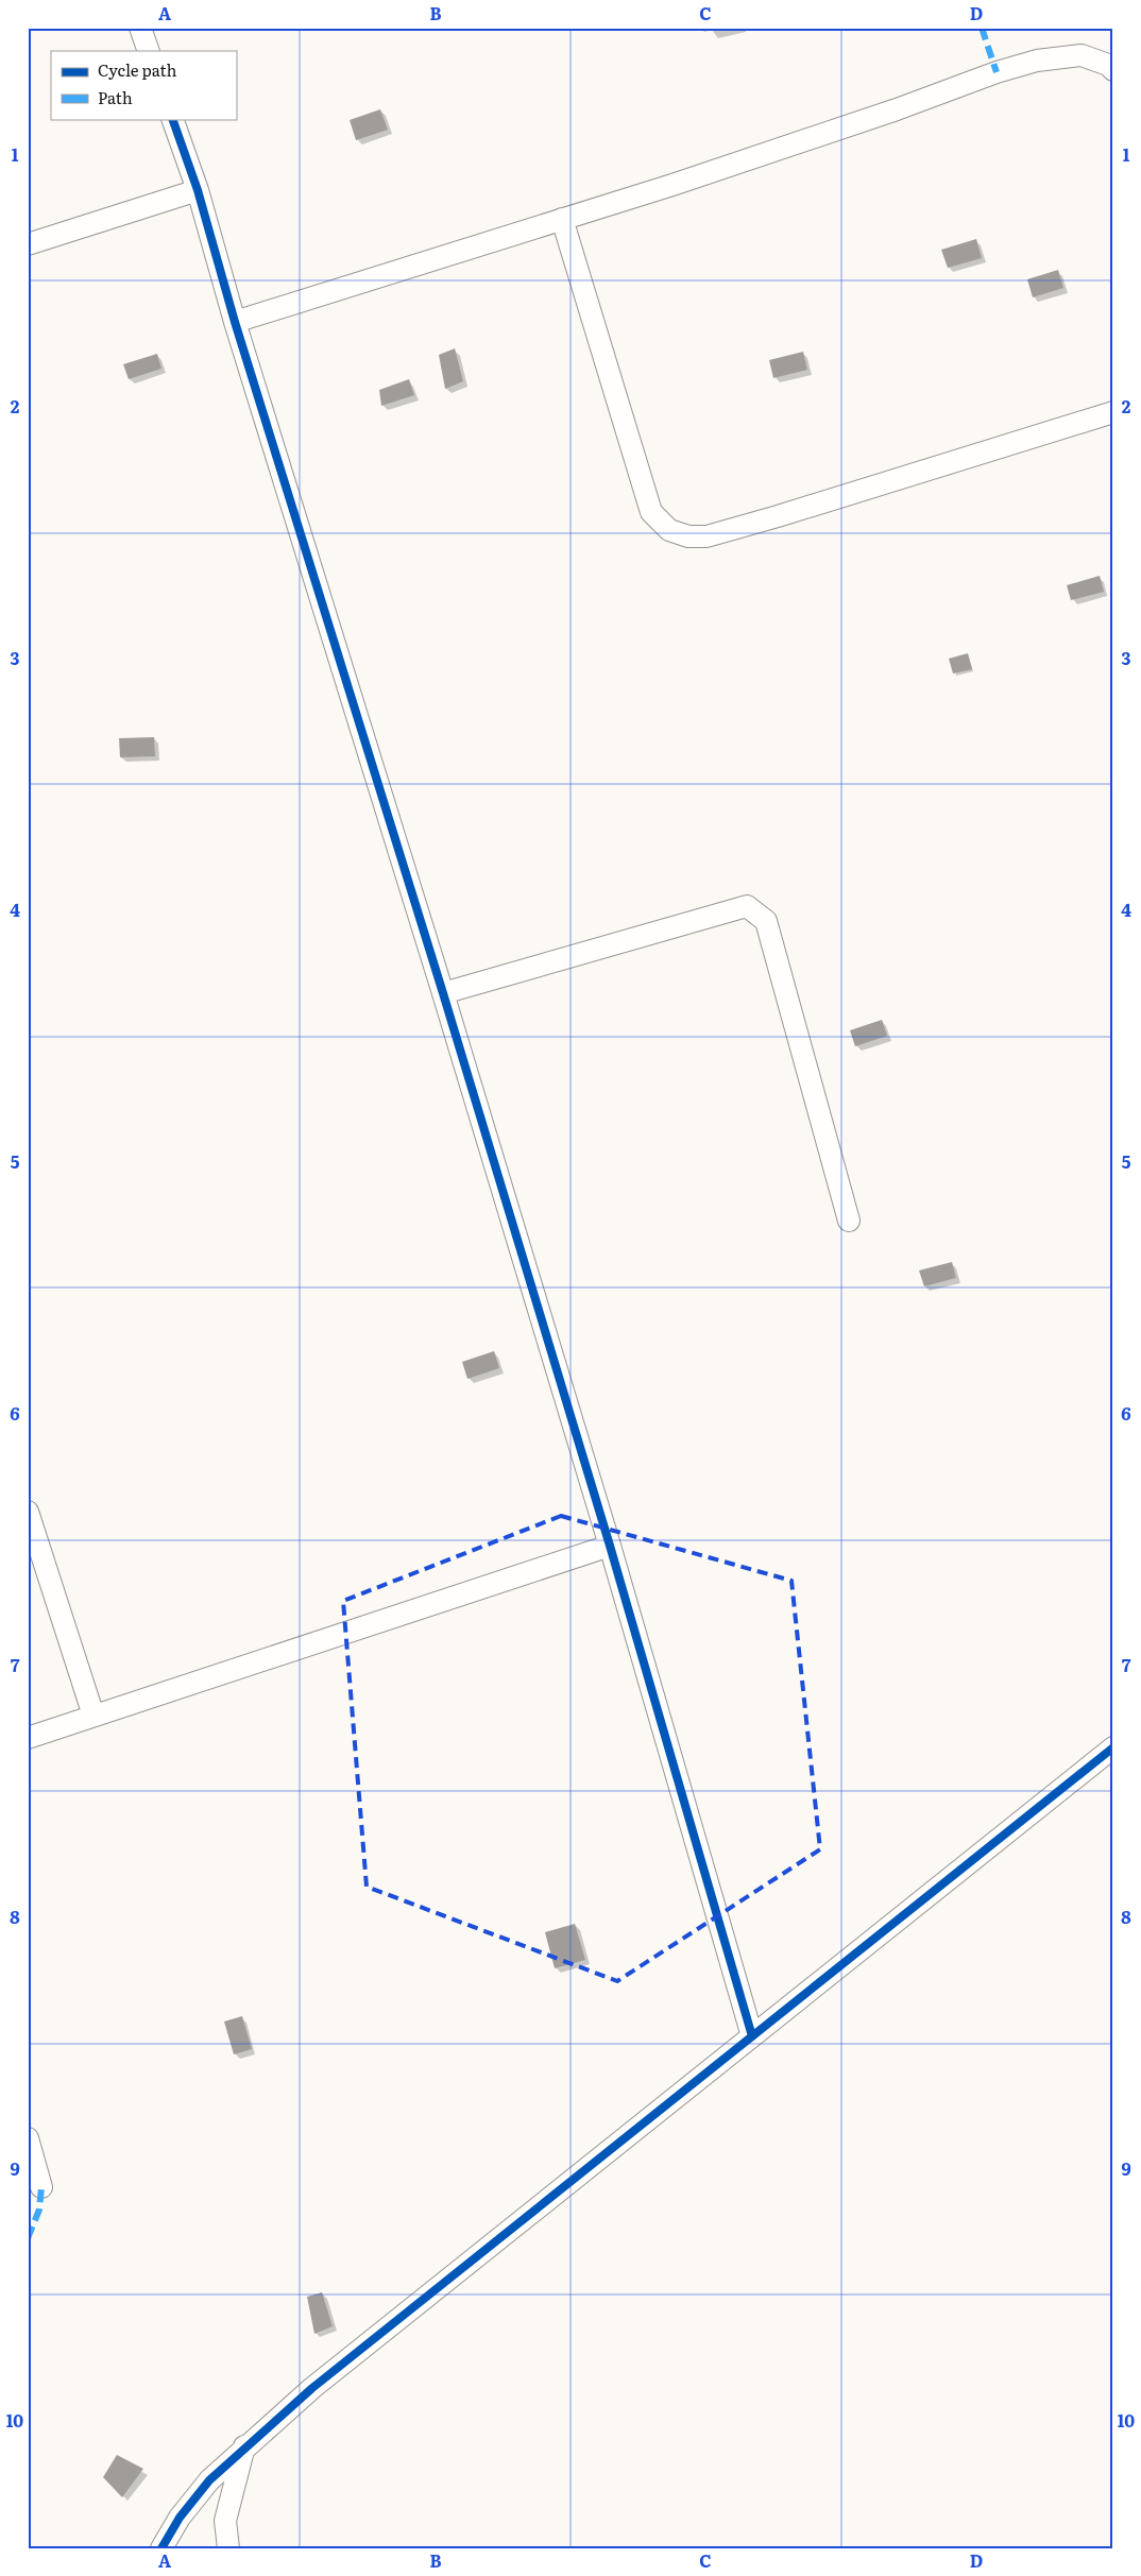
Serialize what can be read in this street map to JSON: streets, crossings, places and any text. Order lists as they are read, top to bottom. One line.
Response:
{"legend":["Cycle path","Path"],"grid":{"columns":["A","B","C","D"],"rows":["1","2","3","4","5","6","7","8","9","10"]}}
